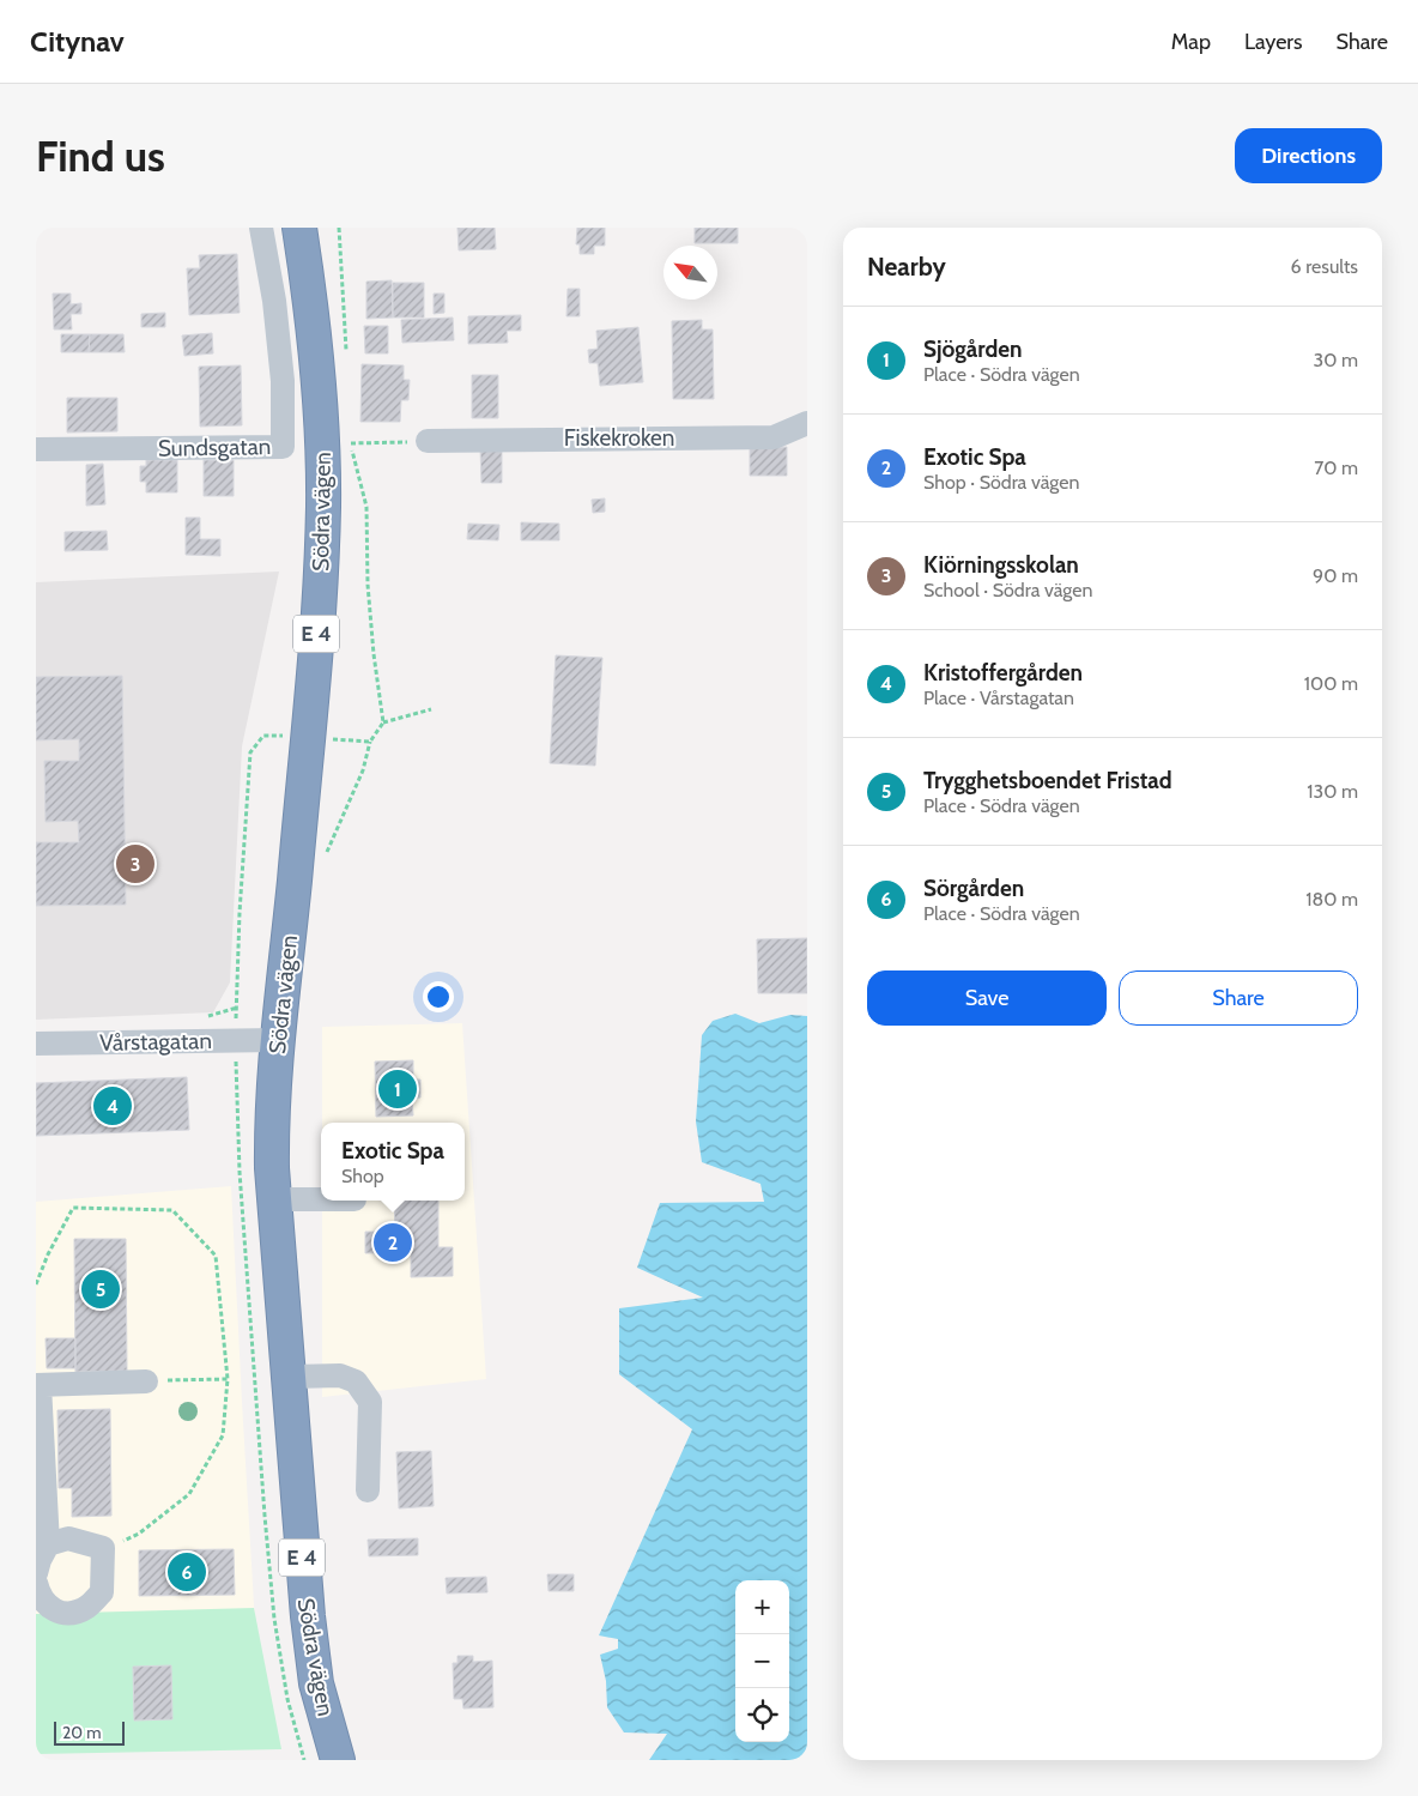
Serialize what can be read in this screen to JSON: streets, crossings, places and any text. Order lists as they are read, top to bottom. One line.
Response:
{"streets":{"highway":["Södra vägen","E 4"],"street":["Fiskekroken","Sundsgatan","Vårstagatan"]},"crossings":[["Södra vägen","Vårstagatan"]],"scale_bar":"20 m","north":"top left","page":{"header":"Citynav","nav":["Map","Layers","Share"],"buttons":["Directions",["Save","Share"]],"title":"Find us","heading":["Nearby","6 results"],"list":[{"mark":"1","name":"Sjögården","note":"Place · Södra vägen","value":"30 m"},{"mark":"2","name":"Exotic Spa","note":"Shop · Södra vägen","value":"70 m"},{"mark":"3","name":"Kiörningsskolan","note":"School · Södra vägen","value":"90 m"},{"mark":"4","name":"Kristoffergården","note":"Place · Vårstagatan","value":"100 m"},{"mark":"5","name":"Trygghetsboendet Fristad","note":"Place · Södra vägen","value":"130 m"},{"mark":"6","name":"Sörgården","note":"Place · Södra vägen","value":"180 m"}],"pins":["3","1","4","2","5","6"],"popup":["Exotic Spa","Shop"],"map_buttons":["+","−"],"scale":"20 m"}}
